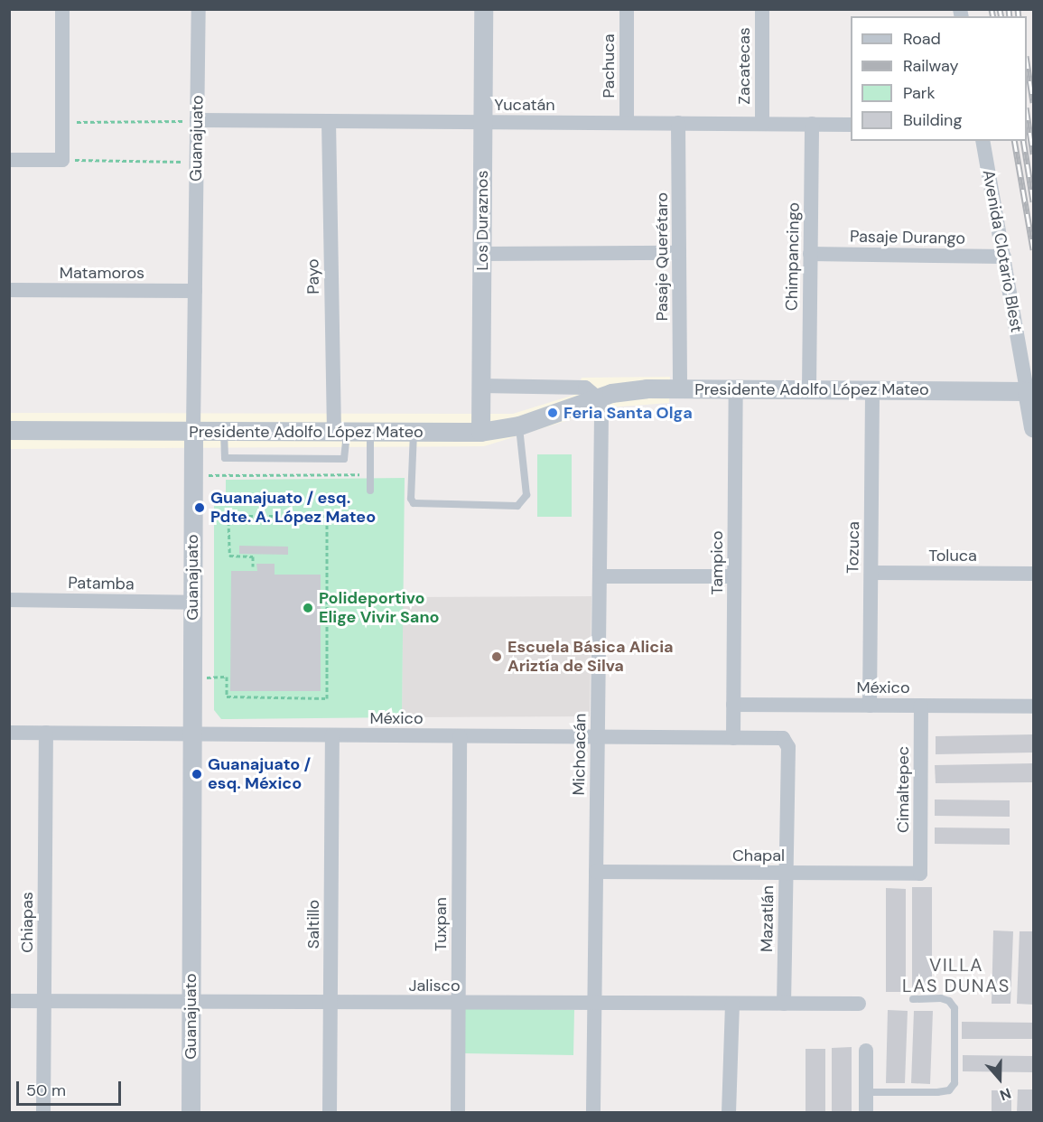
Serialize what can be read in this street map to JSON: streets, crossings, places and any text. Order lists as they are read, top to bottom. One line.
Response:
{"streets":{"street":["Pachuca","Zacatecas","Yucatán","Guanajuato","Los Duraznos","Pasaje Durango","Avenida Clotario Blest","Pasaje Querétaro","Chimpancingo","Matamoros","Payo","Presidente Adolfo López Mateo","Tozuca","Toluca","Tampico","Patamba","México","Michoacán","Cimaltepec","Chapal","Mazatlán","Chiapas","Saltillo","Tuxpan","Jalisco"]},"crossings":[["Pachuca","Yucatán"],["Zacatecas","Yucatán"],["Yucatán","Guanajuato"],["Yucatán","Los Duraznos"],["Yucatán","Pasaje Querétaro"],["Yucatán","Chimpancingo"],["Yucatán","Payo"],["Guanajuato","Matamoros"],["Guanajuato","Presidente Adolfo López Mateo"],["Guanajuato","Patamba"],["Guanajuato","México"],["Guanajuato","Jalisco"],["Los Duraznos","Presidente Adolfo López Mateo"],["Pasaje Durango","Avenida Clotario Blest"],["Pasaje Durango","Chimpancingo"],["Avenida Clotario Blest","Presidente Adolfo López Mateo"],["Pasaje Querétaro","Presidente Adolfo López Mateo"],["Chimpancingo","Presidente Adolfo López Mateo"],["Payo","Presidente Adolfo López Mateo"],["Presidente Adolfo López Mateo","Tozuca"],["Presidente Adolfo López Mateo","Tampico"],["Presidente Adolfo López Mateo","Michoacán"],["Tozuca","Toluca"],["Tozuca","México"],["Tampico","México"],["México","Michoacán"],["México","Cimaltepec"],["México","Mazatlán"],["México","Chiapas"],["México","Saltillo"],["México","Tuxpan"],["Michoacán","Chapal"],["Michoacán","Jalisco"],["Cimaltepec","Chapal"],["Chapal","Mazatlán"],["Mazatlán","Jalisco"],["Chiapas","Jalisco"],["Saltillo","Jalisco"],["Tuxpan","Jalisco"]],"districts":["VILLA LAS DUNAS"],"places":["Feria Santa Olga","Guanajuato / esq. Pdte. A. López Mateo","Polideportivo Elige Vivir Sano","Escuela Básica Alicia Ariztía de Silva","Guanajuato / esq. México"],"legend":["Road","Railway","Park","Building"],"scale_bar":"50 m","north":"bottom"}
